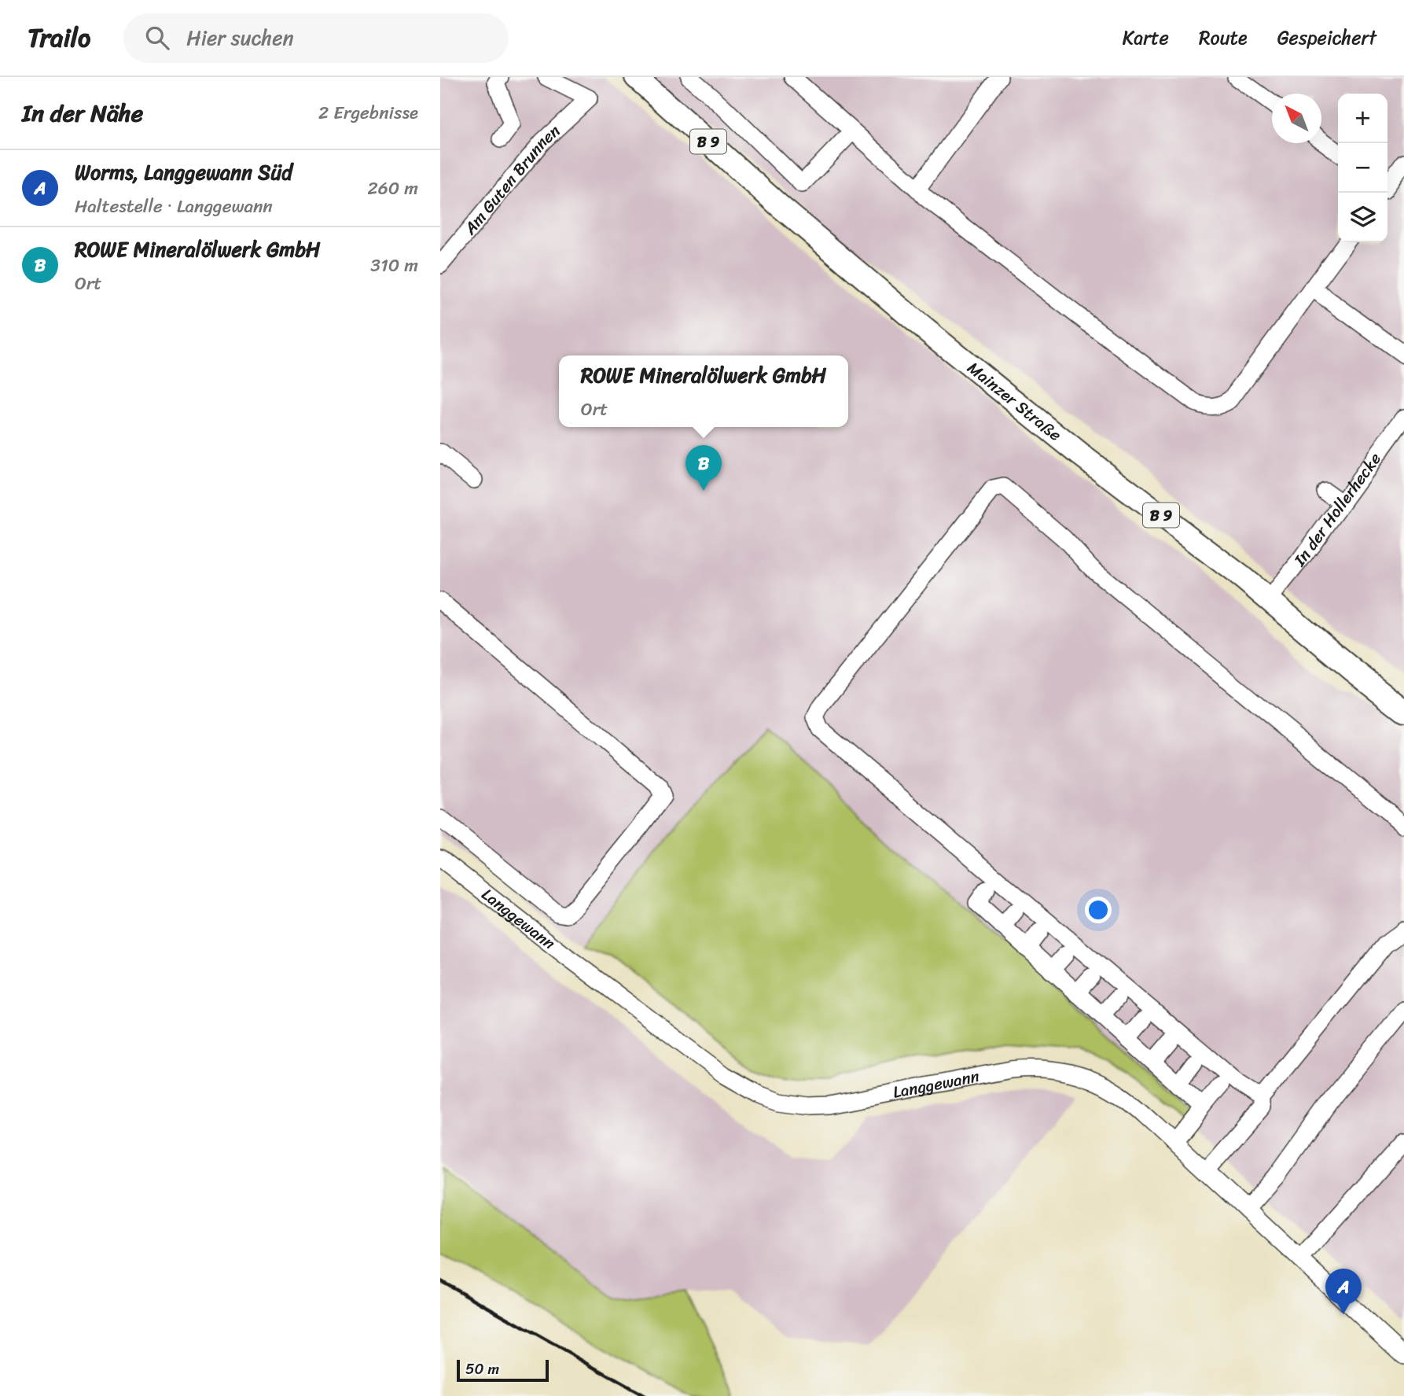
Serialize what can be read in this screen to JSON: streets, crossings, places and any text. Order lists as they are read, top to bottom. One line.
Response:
{"streets":{"main road":["B 9","Mainzer Straße"],"street":["Am Guten Brunnen","In der Hollerhecke","Langgewann"]},"crossings":[["Mainzer Straße","In der Hollerhecke"]],"scale_bar":"50 m","north":"top left","page":{"header":"Trailo","search":"Hier suchen","nav":["Karte","Route","Gespeichert"],"heading":["In der Nähe","2 Ergebnisse"],"map_buttons":["+","−"],"list":[{"mark":"A","name":"Worms, Langgewann Süd","note":"Haltestelle · Langgewann","value":"260 m"},{"mark":"B","name":"ROWE Mineralölwerk GmbH","note":"Ort","value":"310 m"}],"popup":["ROWE Mineralölwerk GmbH","Ort"],"pins":["B","A"],"scale":"50 m"}}
